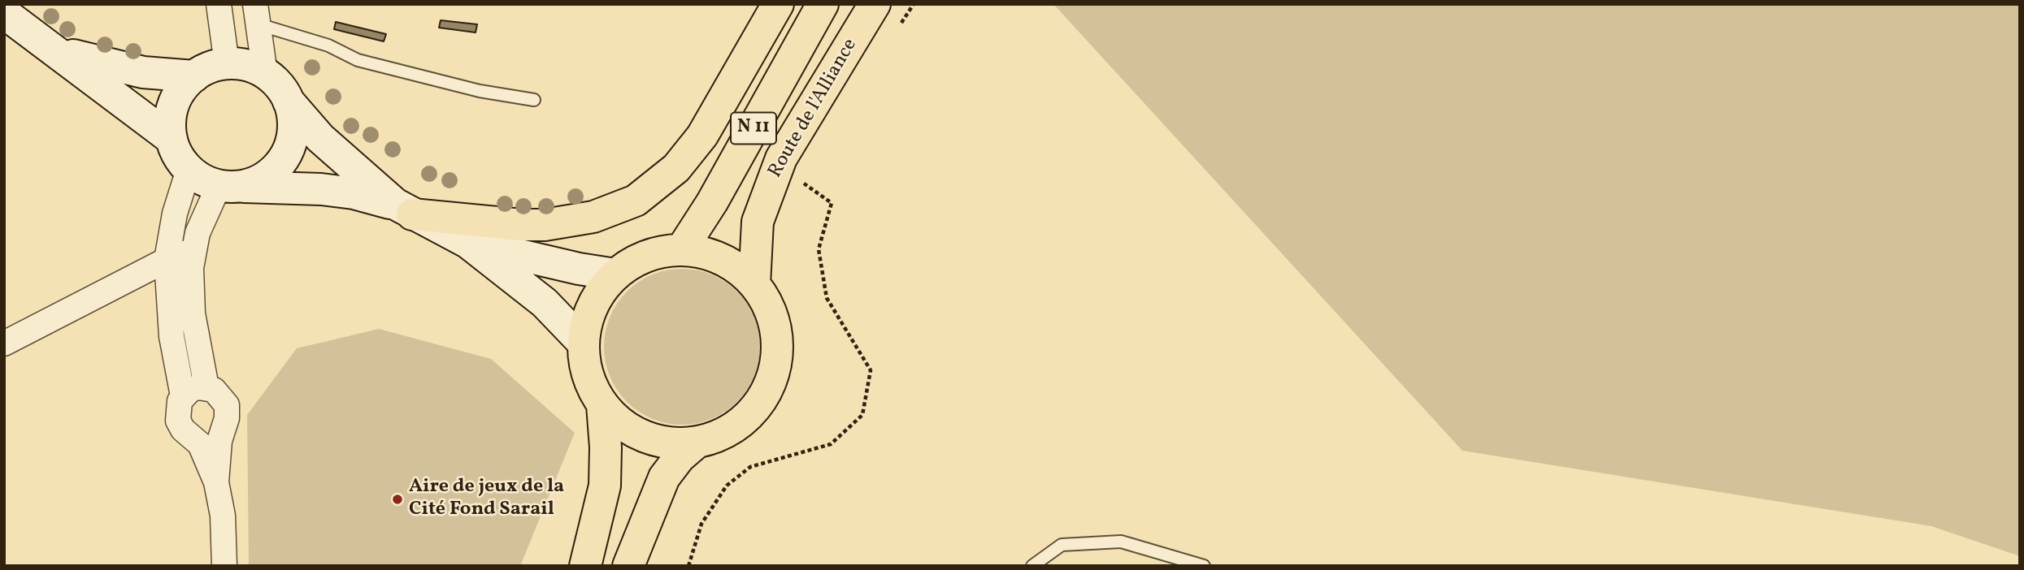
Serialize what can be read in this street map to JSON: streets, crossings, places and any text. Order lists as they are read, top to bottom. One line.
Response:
{"streets":{"highway":["Route de l'Alliance","N 11"]},"crossings":[["Route de l'Alliance","N 11"]],"places":["Aire de jeux de la Cité Fond Sarail"]}
